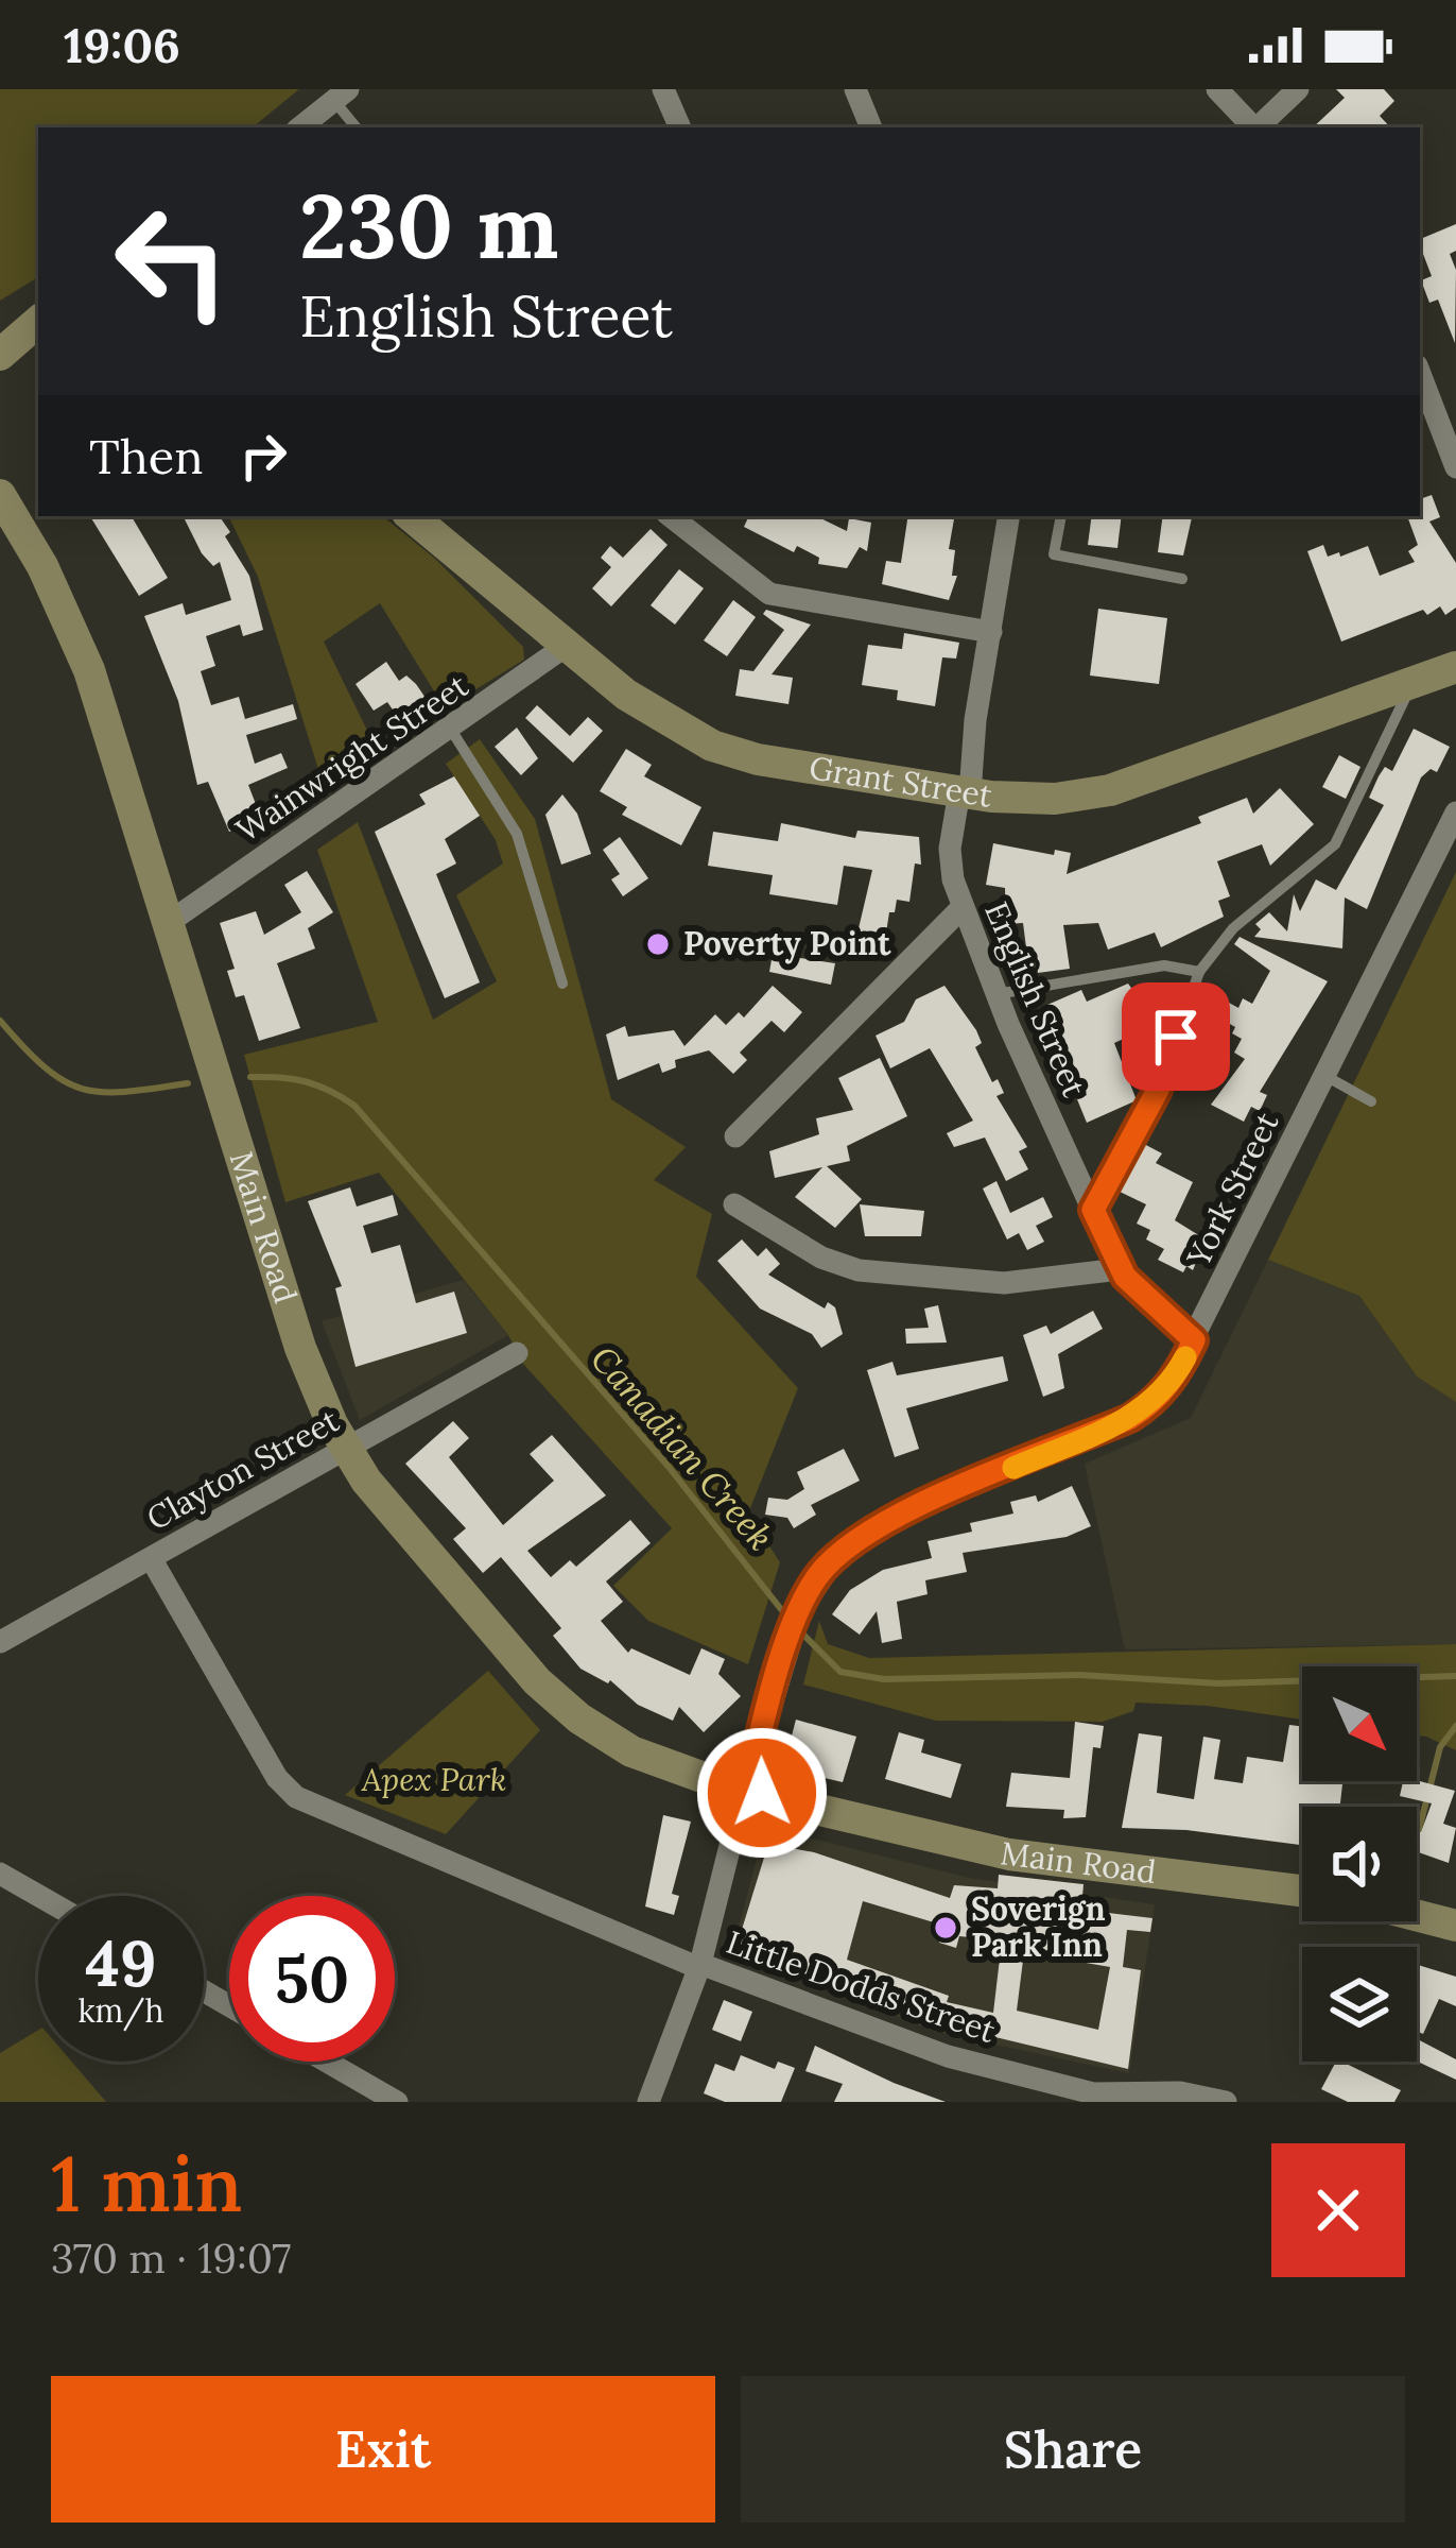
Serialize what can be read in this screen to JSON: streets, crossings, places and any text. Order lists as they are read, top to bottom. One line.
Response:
{"streets":{"main road":["Grant Street","Main Road"],"street":["Wainwright Street","English Street","York Street","Clayton Street","Little Dodds Street"]},"crossings":[["Wainwright Street","Grant Street"],["Wainwright Street","Main Road"],["Grant Street","English Street"],["English Street","York Street"],["York Street","Main Road"],["York Street","Little Dodds Street"],["Main Road","Clayton Street"],["Clayton Street","Little Dodds Street"]],"water":["Canadian Creek"],"parks":["Apex Park"],"places":["Poverty Point","Soverign Park Inn"],"north":"bottom right","page":{"status":"19:06","turn":["230 m","English Street"],"then":"Then","speed":"49 km/h","limit":"50","heading":["1 min","370 m · 19:07"],"buttons":["Exit","Share"]}}
